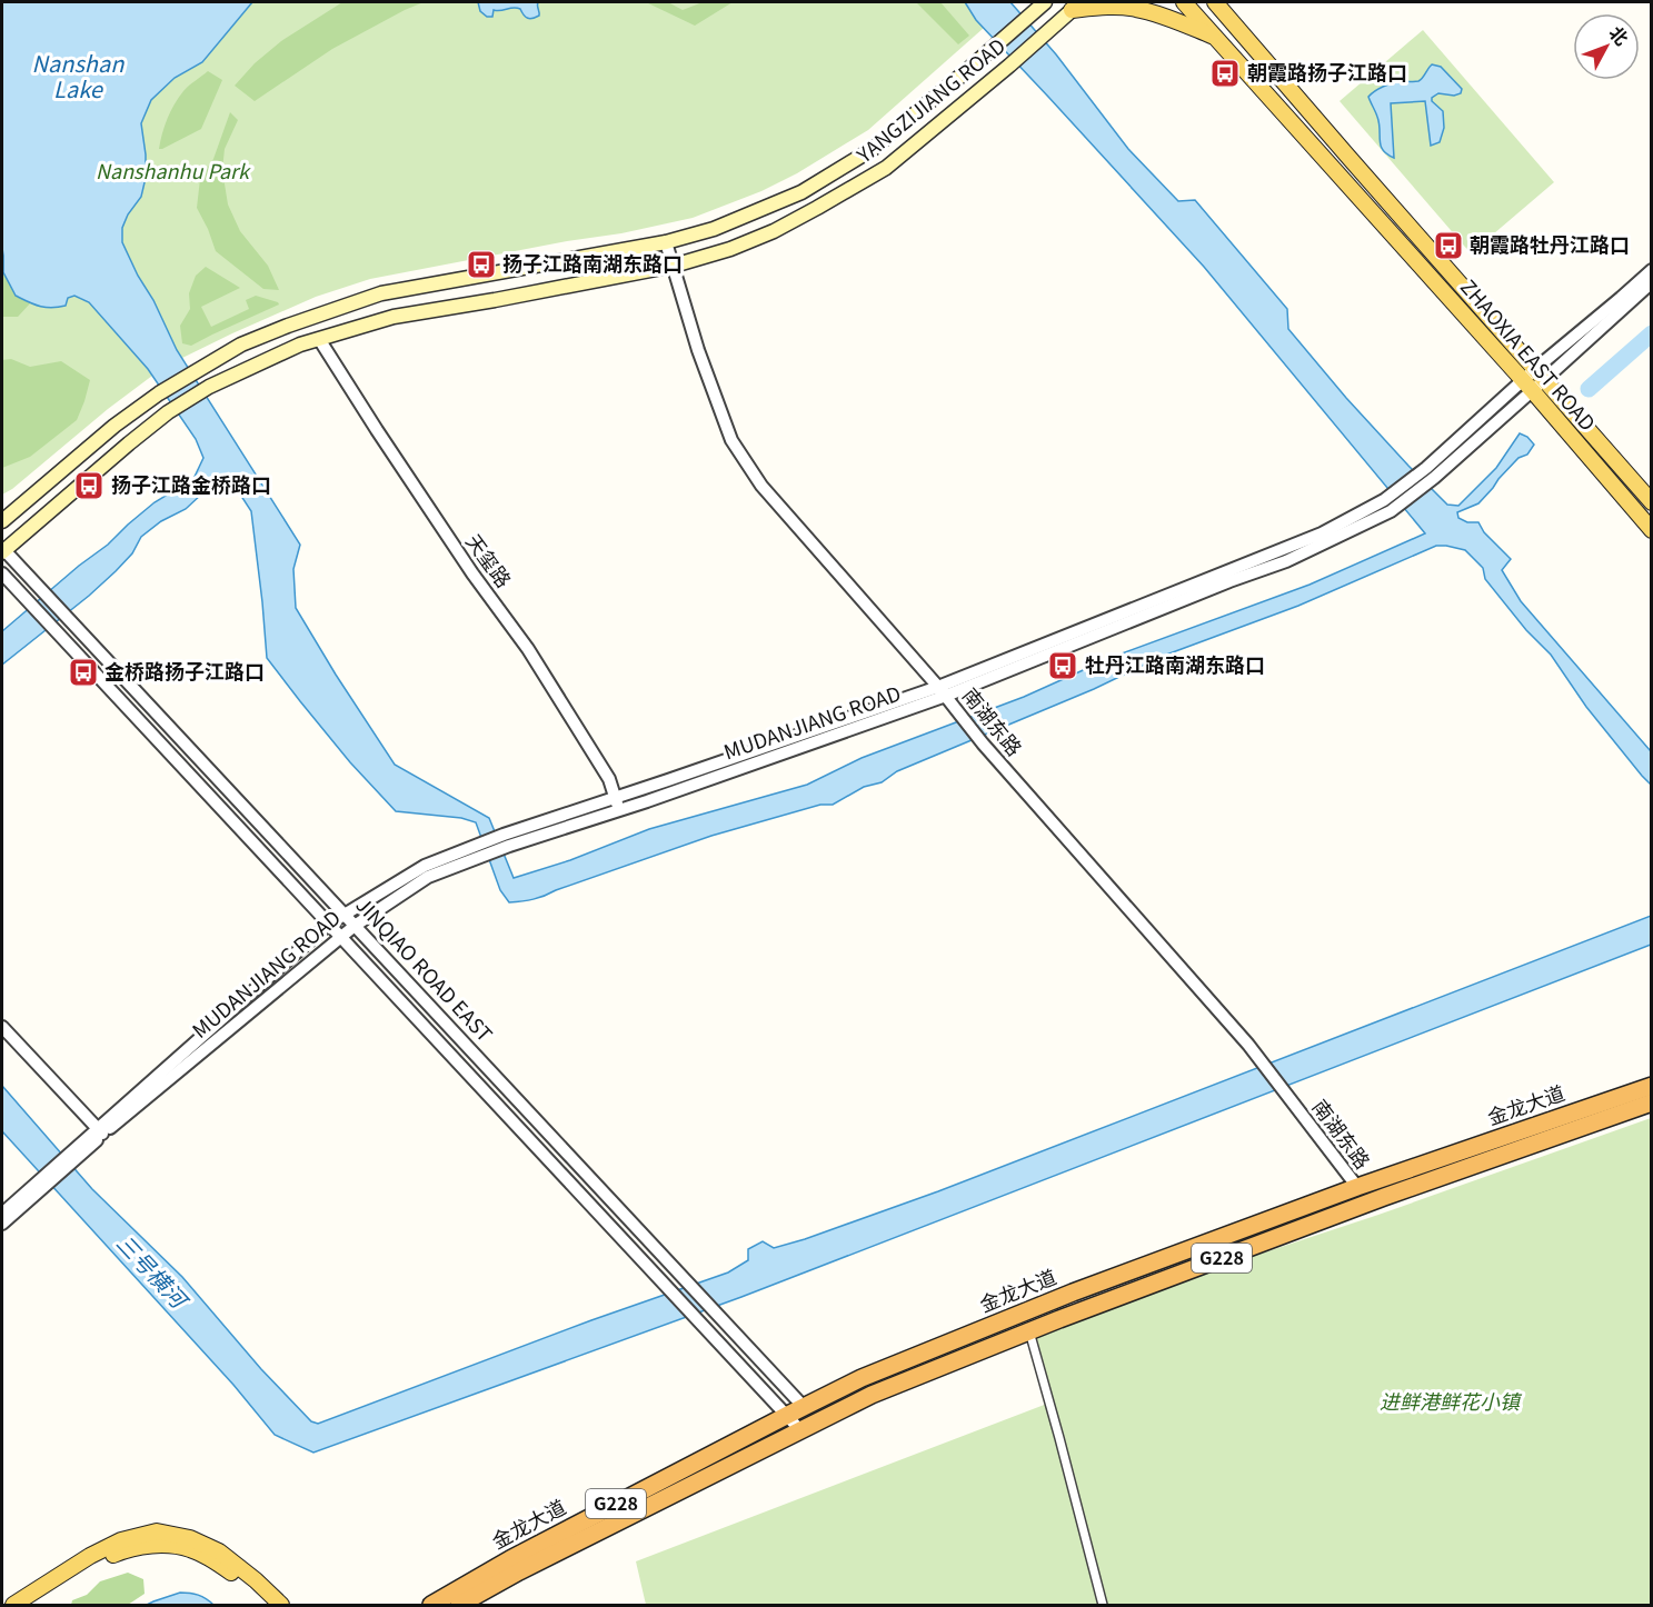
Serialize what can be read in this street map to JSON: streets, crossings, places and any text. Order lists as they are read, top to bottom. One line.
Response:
{"streets":{"highway":["金龙大道","G228"],"main road":["YANGZIJIANG ROAD","ZHAOXIA EAST ROAD","JINQIAO ROAD EAST"],"street":["天玺路","南湖东路","MUDANJIANG ROAD"]},"crossings":[["YANGZIJIANG ROAD","天玺路"],["YANGZIJIANG ROAD","南湖东路"],["YANGZIJIANG ROAD","JINQIAO ROAD EAST"],["ZHAOXIA EAST ROAD","MUDANJIANG ROAD"],["天玺路","MUDANJIANG ROAD"],["南湖东路","MUDANJIANG ROAD"],["南湖东路","金龙大道"],["MUDANJIANG ROAD","JINQIAO ROAD EAST"],["JINQIAO ROAD EAST","金龙大道"]],"water":["Nanshan Lake","三号横河"],"parks":["Nanshanhu Park","进鲜港鲜花小镇"],"places":{"bus stop":["朝霞路扬子江路口","朝霞路牡丹江路口","扬子江路南湖东路口","扬子江路金桥路口","牡丹江路南湖东路口","金桥路扬子江路口"]},"north":"top right"}
